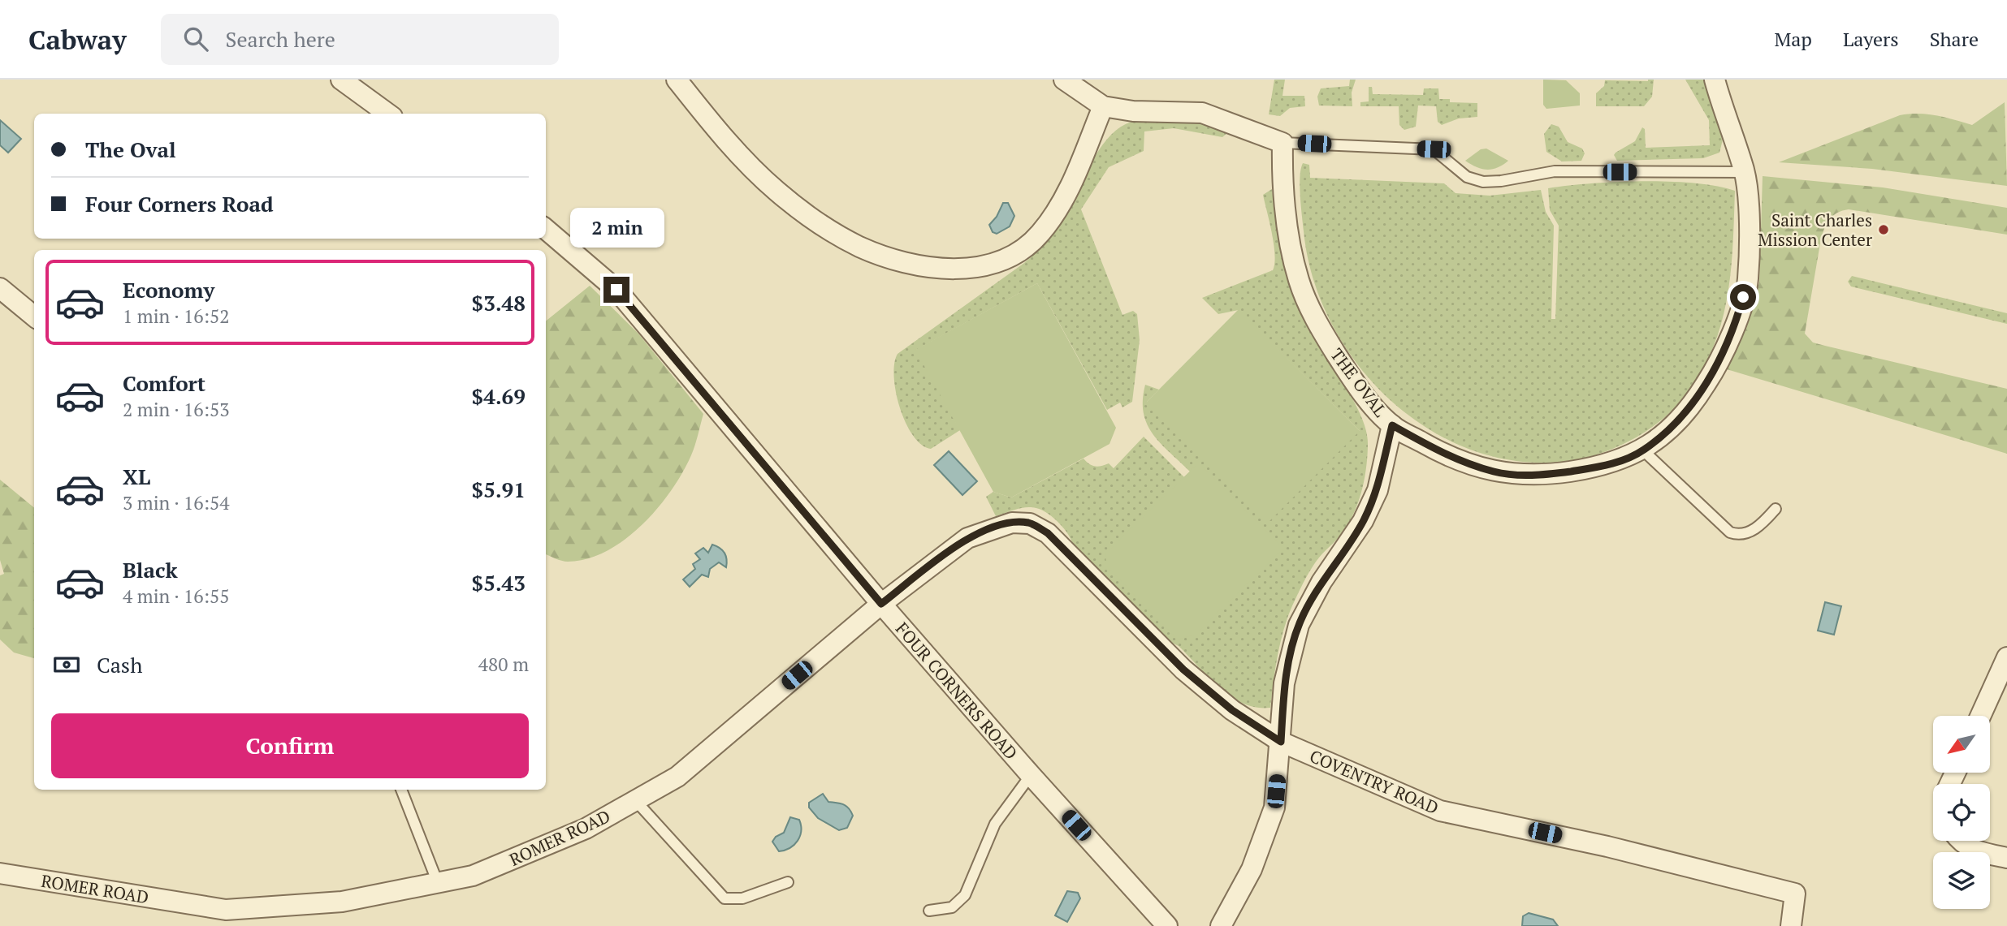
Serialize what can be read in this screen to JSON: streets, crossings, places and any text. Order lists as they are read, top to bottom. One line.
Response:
{"streets":{"street":["THE OVAL","FOUR CORNERS ROAD","COVENTRY ROAD","ROMER ROAD"]},"crossings":[["FOUR CORNERS ROAD","ROMER ROAD"],["COVENTRY ROAD","ROMER ROAD"]],"places":["Saint Charles Mission Center"],"north":"bottom left","page":{"header":"Cabway","search":"Search here","nav":["Map","Layers","Share"],"banner":["The Oval","Four Corners Road"],"bubble":"2 min","list":[{"name":"Economy","note":"1 min · 16:52","value":"$3.48"},{"name":"Comfort","note":"2 min · 16:53","value":"$4.69"},{"name":"XL","note":"3 min · 16:54","value":"$5.91"},{"name":"Black","note":"4 min · 16:55","value":"$5.43"}],"pay":["Cash","480 m"],"buttons":"Confirm"}}
